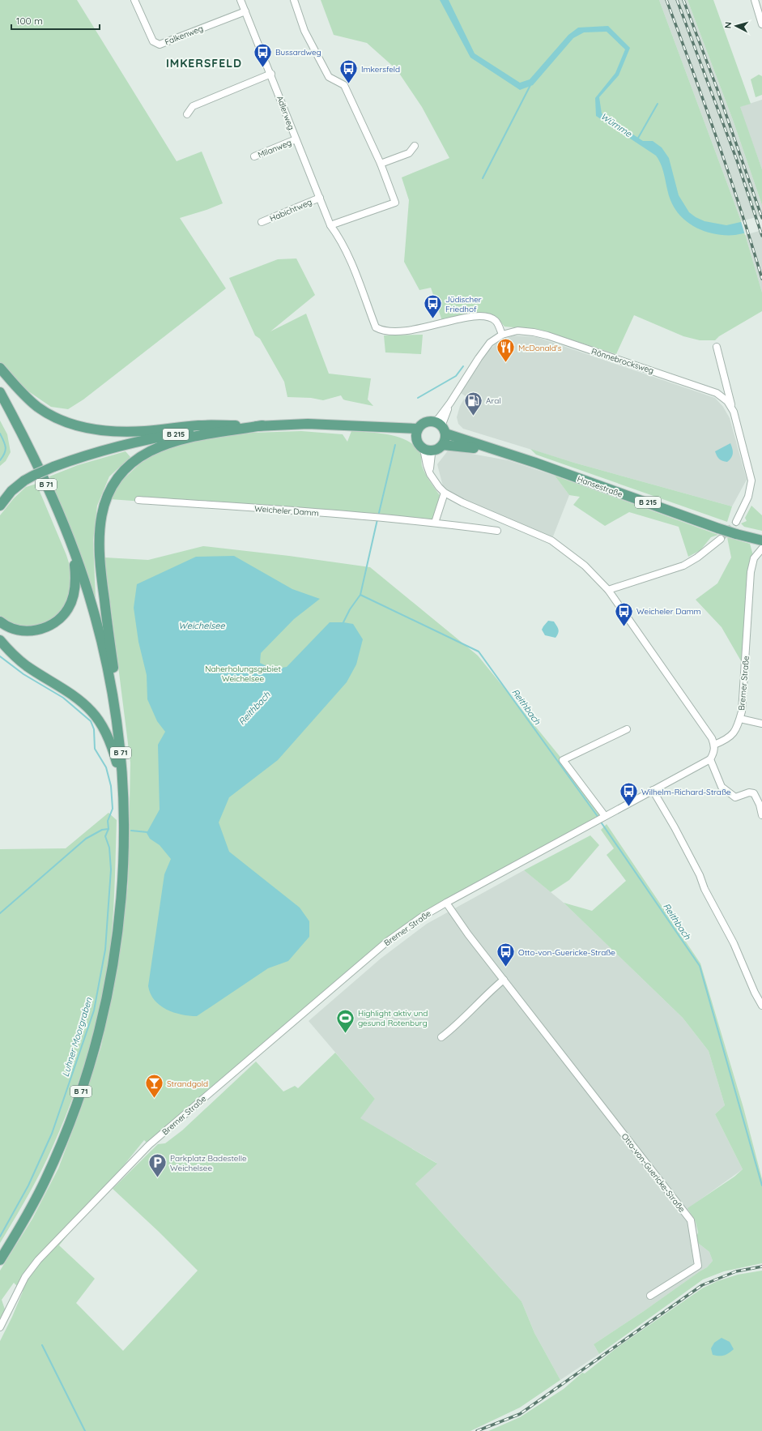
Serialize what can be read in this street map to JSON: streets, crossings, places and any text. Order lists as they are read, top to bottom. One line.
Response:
{"streets":{"main road":["B 215","B 71","Hansestraße"],"street":["Falkenweg","Adlerweg","Milanweg","Habichtweg","Rönnebrocksweg","Weicheler Damm","Bremer Straße","Otto-von-Guericke-Straße"]},"crossings":[["Falkenweg","Adlerweg"],["Adlerweg","Milanweg"],["Adlerweg","Habichtweg"],["Rönnebrocksweg","B 215"],["Rönnebrocksweg","Hansestraße"],["B 215","Hansestraße"],["Bremer Straße","Otto-von-Guericke-Straße"]],"districts":["IMKERSFELD"],"water":["Wümme","Weichelsee","Reithbach","Luhner Moorgraben"],"parks":["Naherholungsgebiet Weichelsee"],"places":{"bus stop":["Bussardweg","Imkersfeld","Jüdischer Friedhof","Weicheler Damm","Wilhelm-Richard-Straße","Otto-von-Guericke-Straße"],"restaurant":["McDonald's"],"fuel station":["Aral"],"sports":["Highlight aktiv und gesund Rotenburg"],"bar":["Strandgold"],"parking":["Parkplatz Badestelle Weichelsee"]},"scale_bar":"100 m","north":"left"}
